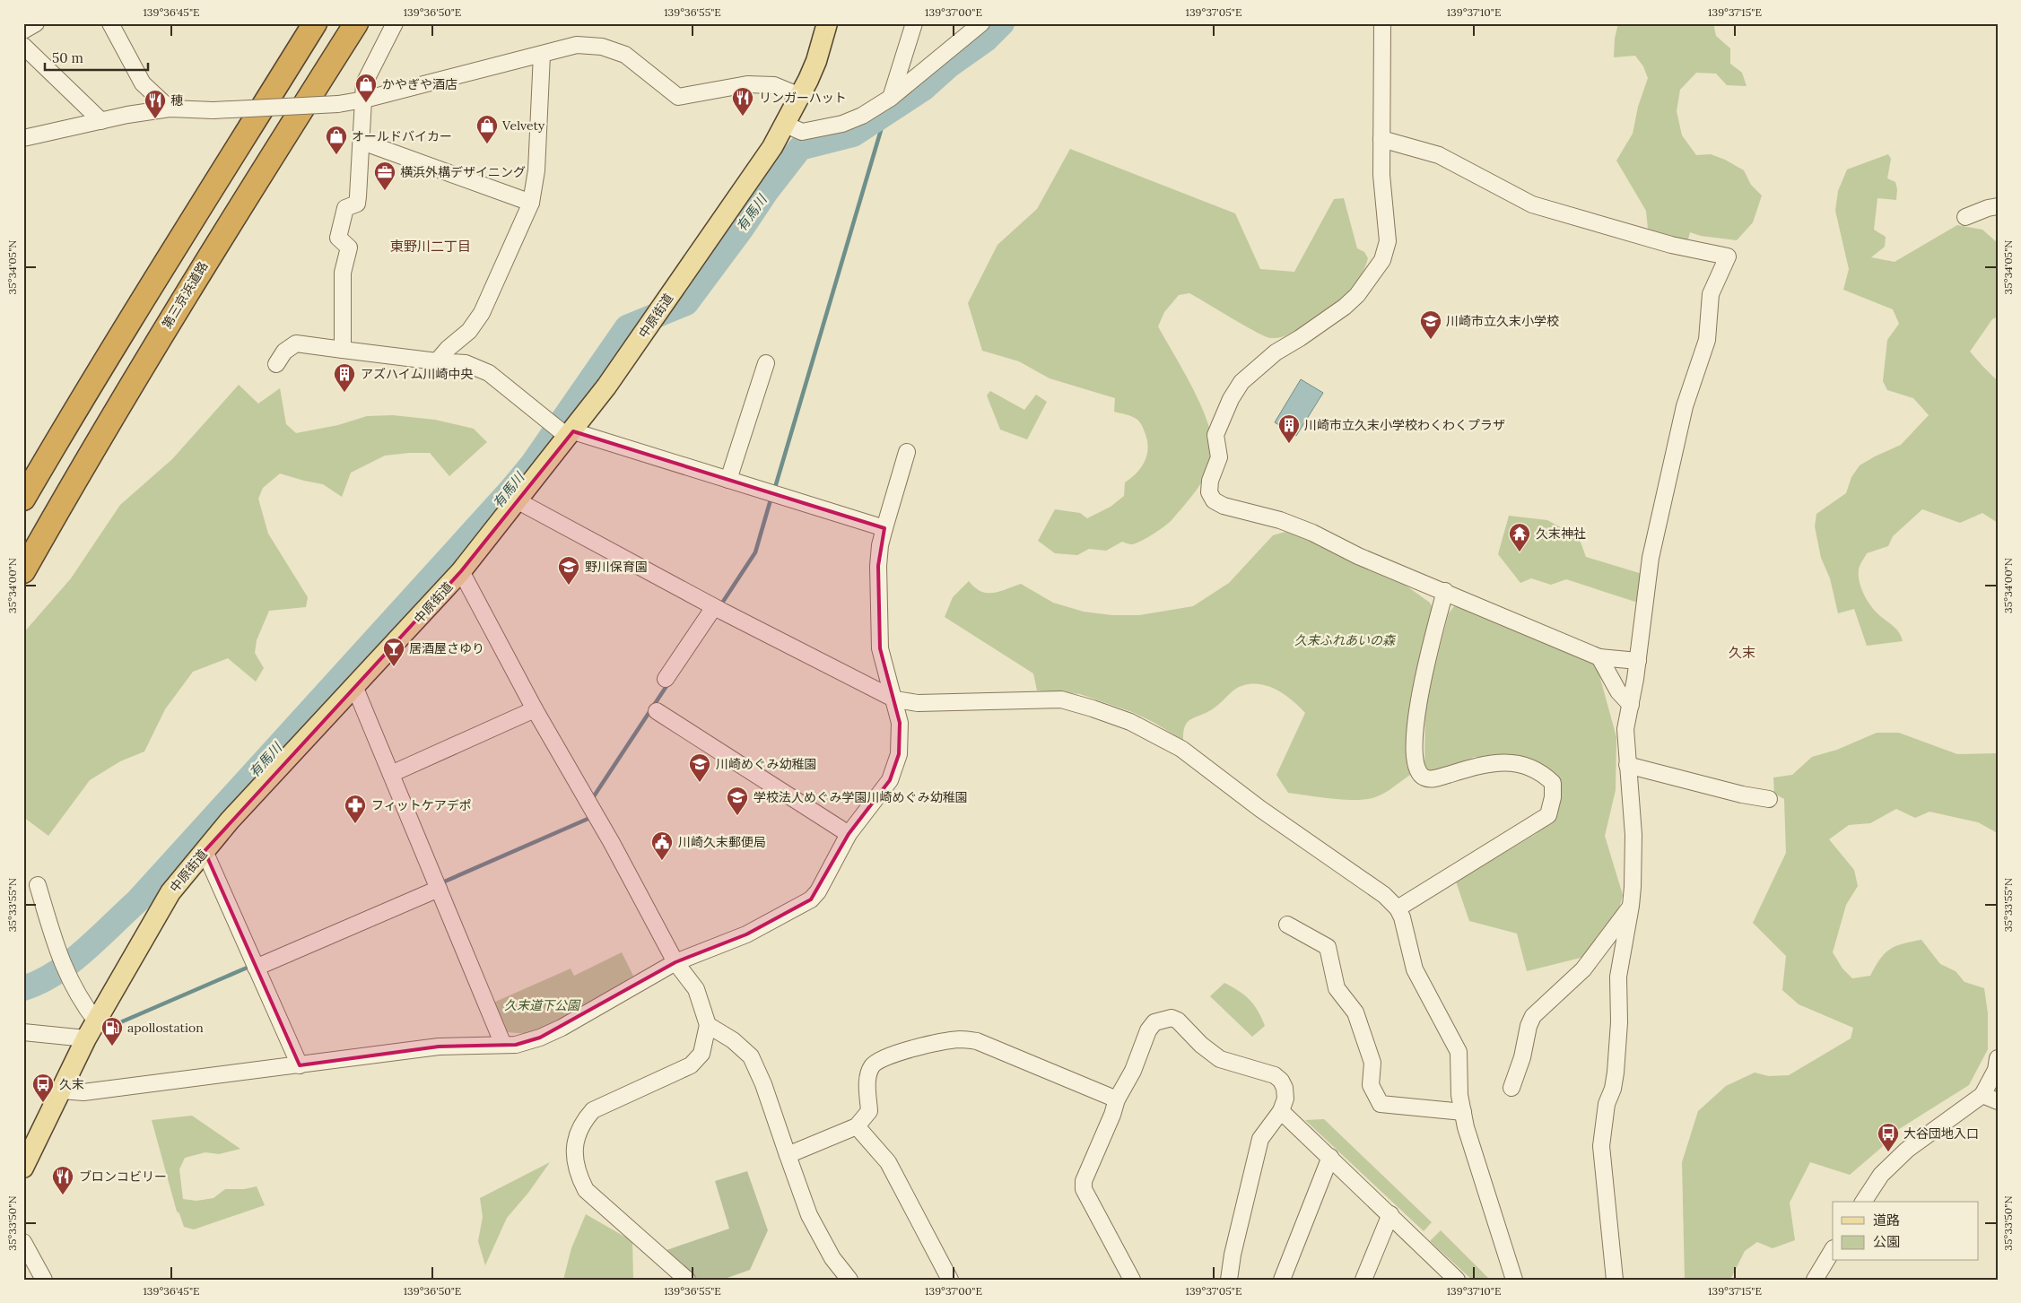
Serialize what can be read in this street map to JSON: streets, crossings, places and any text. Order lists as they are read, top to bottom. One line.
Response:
{"streets":{"highway":["第三京浜道路"],"main road":["中原街道"]},"districts":["東野川二丁目","久末"],"water":["有馬川"],"parks":["久末ふれあいの森","久末道下公園"],"places":{"shop":["かやぎや酒店","Velvety","オールドバイカー"],"restaurant":["リンガーハット","穂","ブロンコビリー"],"office":["横浜外構デザイニング"],"school or university":["川崎市立久末小学校","野川保育園","川崎めぐみ幼稚園","学校法人めぐみ学園川崎めぐみ幼稚園"],"building":["アズハイム川崎中央","川崎市立久末小学校わくわくプラザ"],"temple":["久末神社"],"bar":["居酒屋さゆり"],"pharmacy":["フィットケアデポ"],"public building":["川崎久末郵便局"],"fuel station":["apollostation"],"bus stop":["久末","大谷団地入口"]},"legend":["道路","公園"],"scale_bar":"50 m","coordinates":["139°36'45\"E","139°36'50\"E","139°36'55\"E","139°37'00\"E","139°37'05\"E","139°37'10\"E","139°37'15\"E","35°34'05\"N","35°34'00\"N","35°33'55\"N","35°33'50\"N"]}
